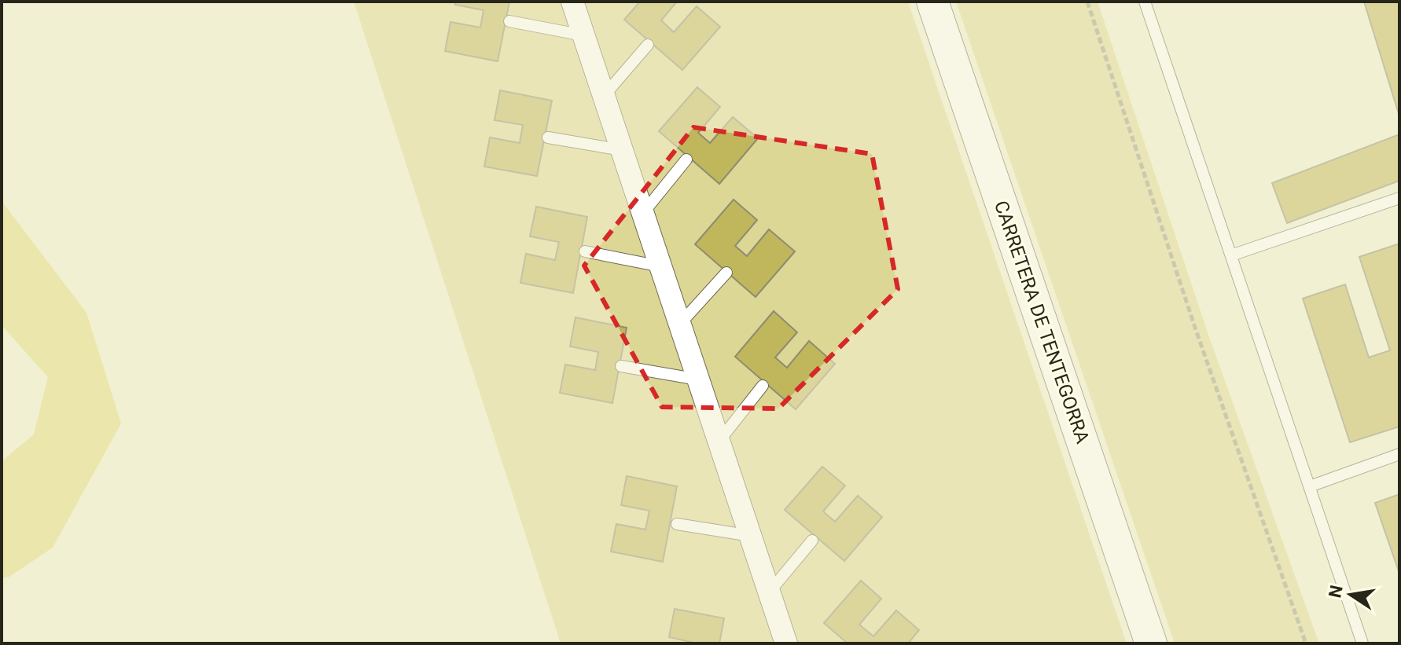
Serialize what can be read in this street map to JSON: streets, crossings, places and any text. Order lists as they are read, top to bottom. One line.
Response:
{"streets":{"main road":["CARRETERA DE TENTEGORRA"]},"north":"left"}
